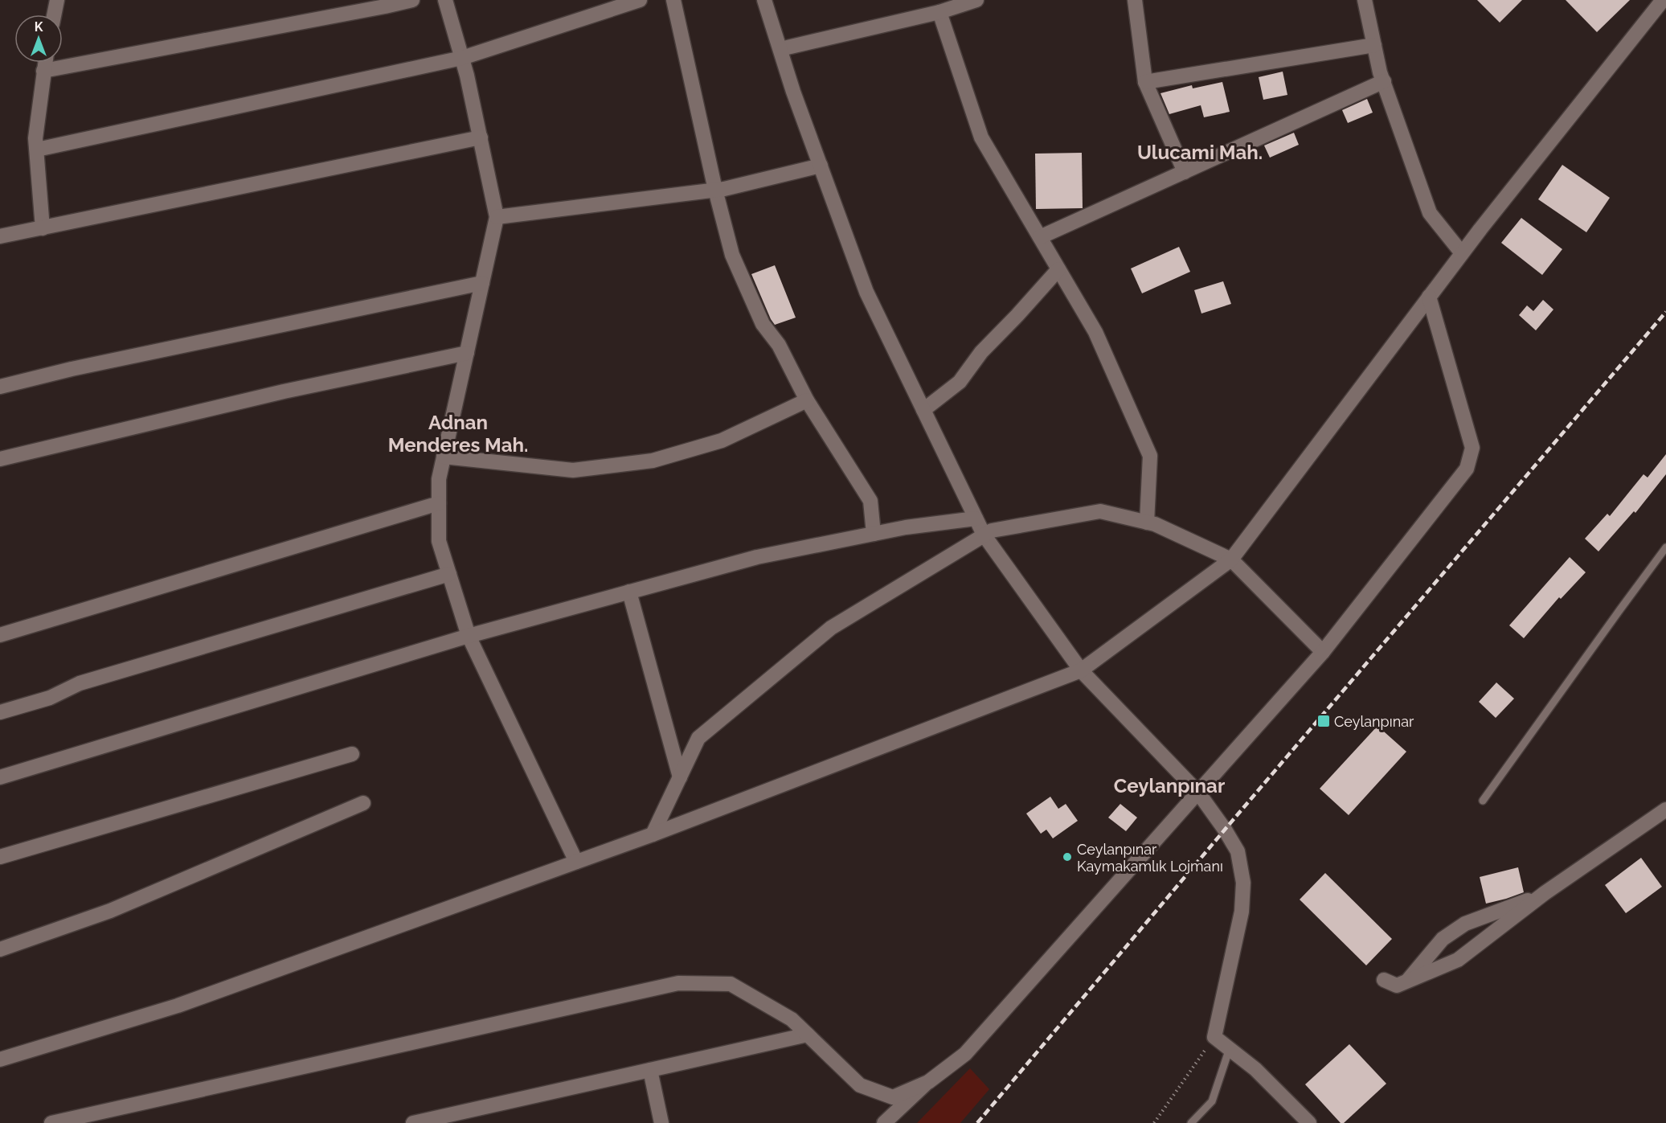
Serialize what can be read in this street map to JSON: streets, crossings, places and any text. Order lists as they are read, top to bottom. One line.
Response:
{"districts":["Ulucami Mah.","Adnan Menderes Mah.","Ceylanpınar"],"places":{"transit":["Ceylanpınar"],"other":["Ceylanpınar Kaymakamlık Lojmanı"]},"north":"top"}
